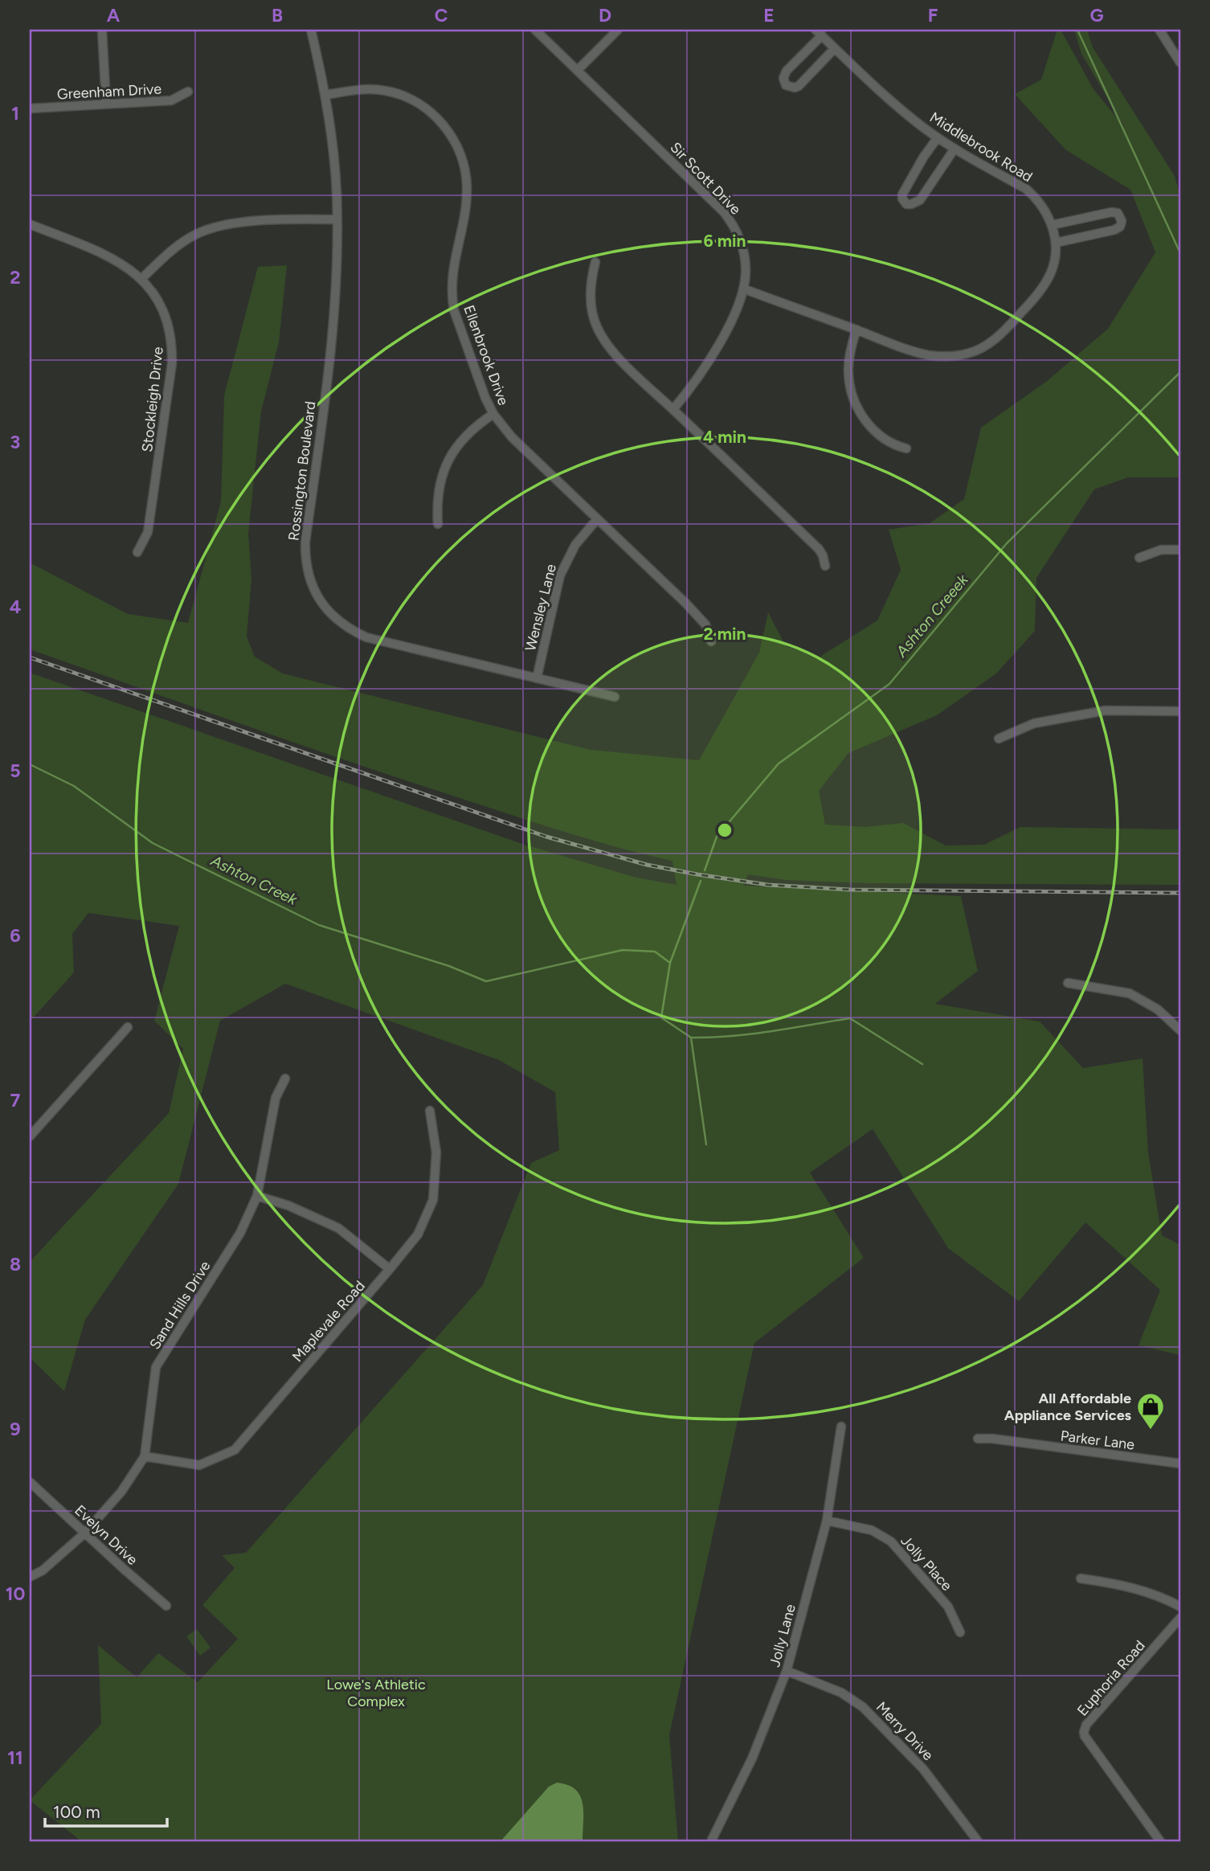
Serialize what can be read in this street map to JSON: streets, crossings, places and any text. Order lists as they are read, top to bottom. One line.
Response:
{"streets":{"street":["Greenham Drive","Middlebrook Road","Sir Scott Drive","Ellenbrook Drive","Stockleigh Drive","Rossington Boulevard","Wensley Lane","Sand Hills Drive","Maplevale Road","Parker Lane","Evelyn Drive","Jolly Place","Jolly Lane","Euphoria Road","Merry Drive"]},"crossings":[["Middlebrook Road","Sir Scott Drive"],["Ellenbrook Drive","Rossington Boulevard"],["Ellenbrook Drive","Wensley Lane"],["Rossington Boulevard","Wensley Lane"],["Sand Hills Drive","Maplevale Road"],["Sand Hills Drive","Evelyn Drive"],["Jolly Place","Jolly Lane"],["Jolly Lane","Merry Drive"]],"water":["Ashton Creeek","Ashton Creek"],"parks":["Lowe's Athletic Complex"],"places":{"shop":["All Affordable Appliance Services"]},"scale_bar":"100 m","grid":{"columns":["A","B","C","D","E","F","G"],"rows":["1","2","3","4","5","6","7","8","9","10","11"]},"rings":["6 min","4 min","2 min"]}
